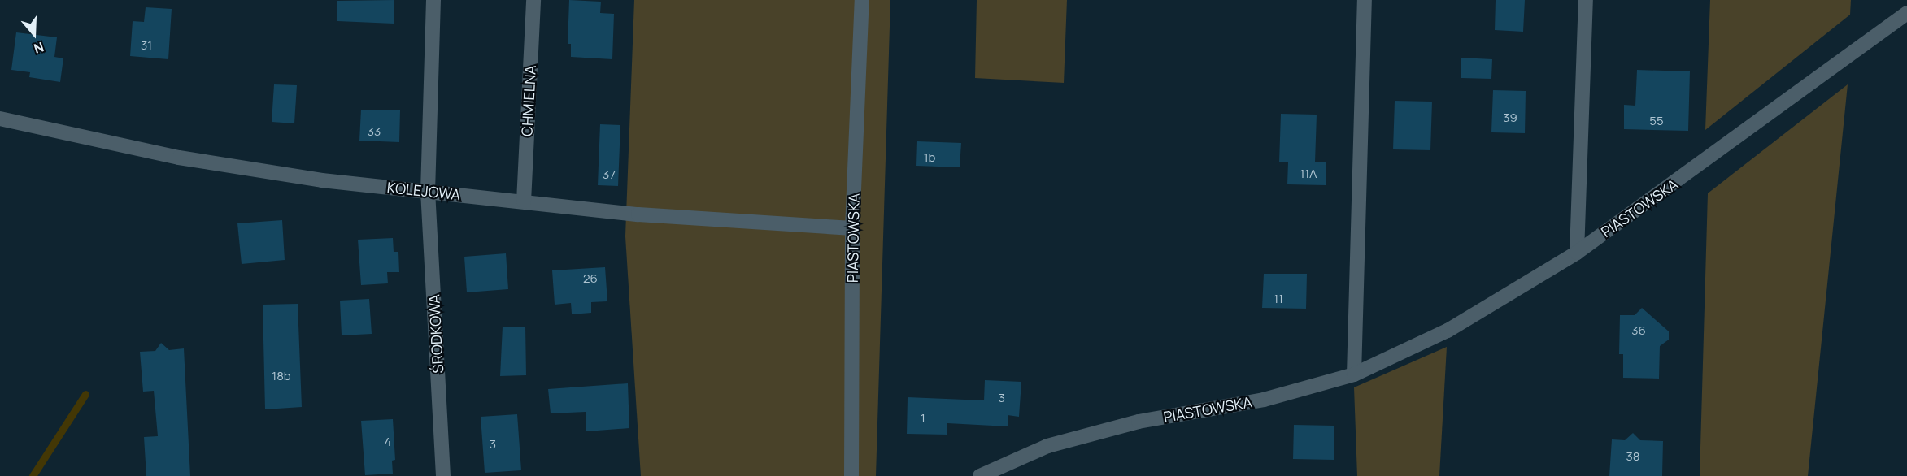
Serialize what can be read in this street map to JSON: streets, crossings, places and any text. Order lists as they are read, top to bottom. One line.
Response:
{"streets":{"street":["CHMIELNA","KOLEJOWA","PIASTOWSKA","ŚRODKOWA"]},"crossings":[["CHMIELNA","KOLEJOWA"],["KOLEJOWA","PIASTOWSKA"],["KOLEJOWA","ŚRODKOWA"]],"house_numbers":["31","39","55","33","1b","11A","37","26","11","36","18b","3","1","4","3","38"],"north":"bottom"}
